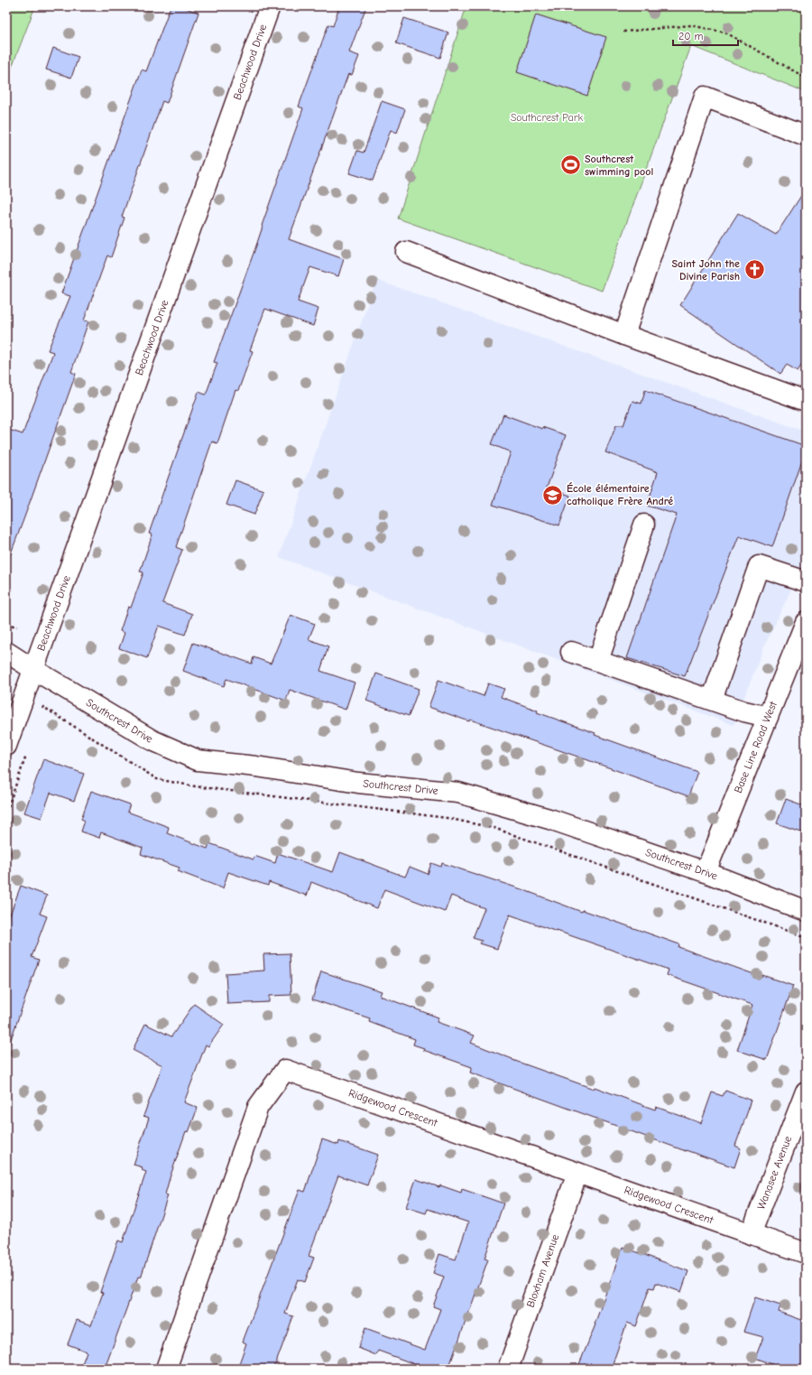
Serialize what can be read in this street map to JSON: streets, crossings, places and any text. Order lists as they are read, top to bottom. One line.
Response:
{"streets":{"street":["Beachwood Drive","Southcrest Drive","Base Line Road West","Ridgewood Crescent","Wanasee Avenue","Bloxham Avenue"]},"crossings":[["Beachwood Drive","Southcrest Drive"],["Southcrest Drive","Base Line Road West"],["Ridgewood Crescent","Wanasee Avenue"],["Ridgewood Crescent","Bloxham Avenue"]],"parks":["Southcrest Park"],"places":{"sports":["Southcrest swimming pool"],"church":["Saint John the Divine Parish"],"school or university":["École élémentaire catholique Frère André"]},"scale_bar":"20 m"}
